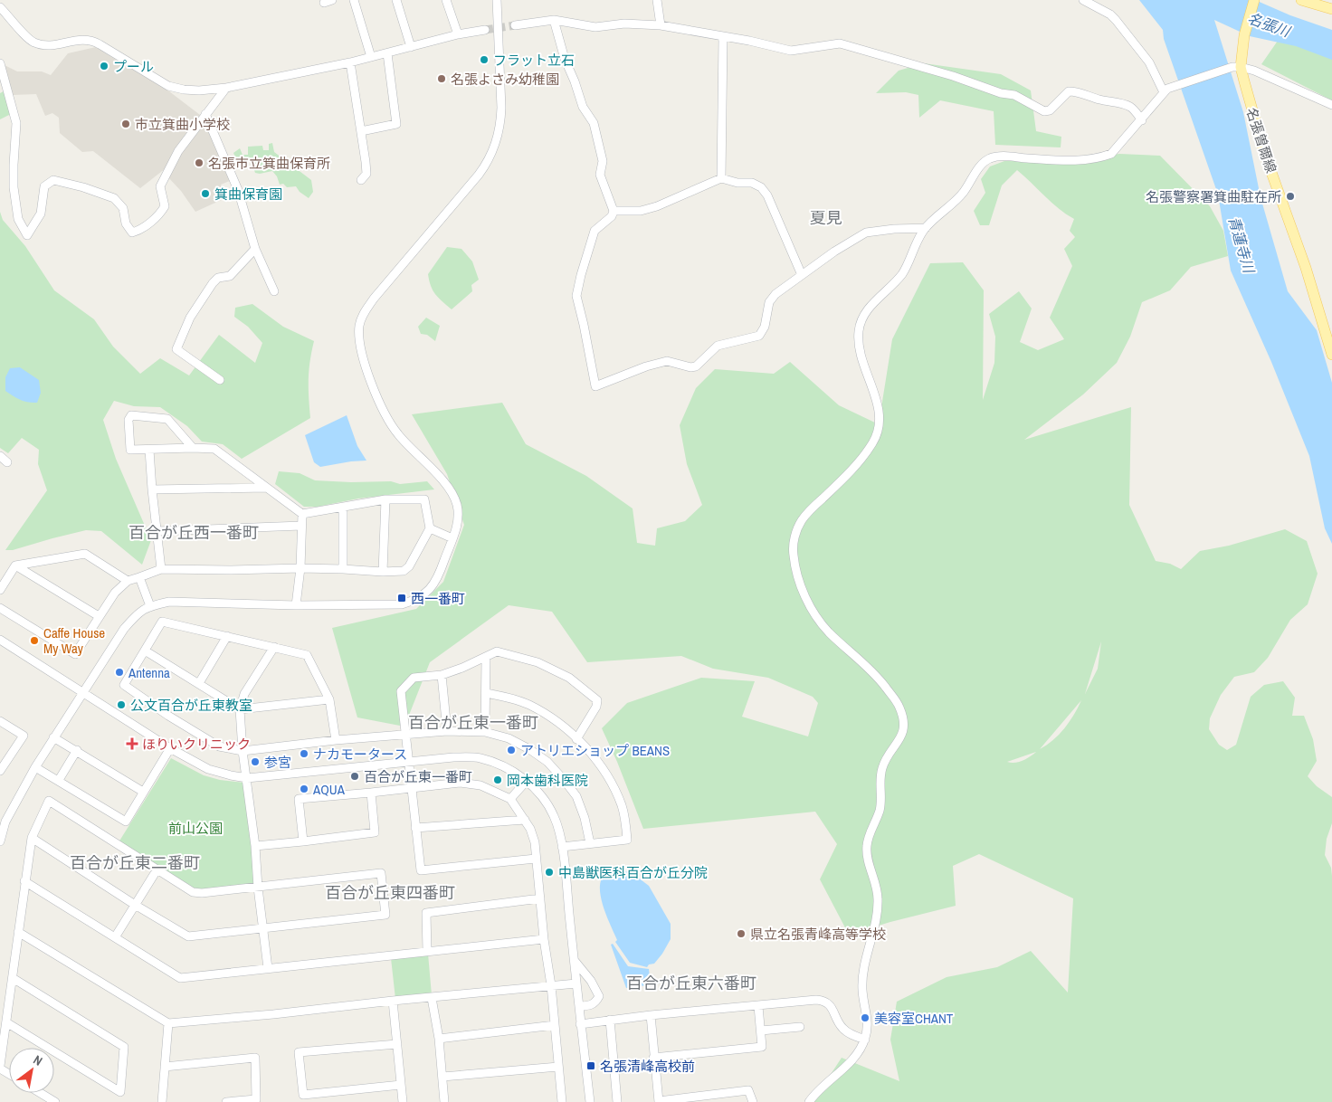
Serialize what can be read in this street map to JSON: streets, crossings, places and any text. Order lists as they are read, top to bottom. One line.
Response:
{"streets":{"main road":["名張曽爾線"]},"districts":["夏見","百合が丘西一番町","百合が丘東一番町","百合が丘東二番町","百合が丘東四番町","百合が丘東六番町"],"water":["名張川","青蓮寺川"],"parks":["前山公園"],"places":{"other":["フラット立石","プール","名張よさみ幼稚園","市立箕曲小学校","名張市立箕曲保育所","箕曲保育園","名張警察署箕曲駐在所","Caffe House My Way","Antenna","公文百合が丘東教室","アトリエショップ BEANS","ナカモータース","参宮","百合が丘東一番町","岡本歯科医院","AQUA","中島獣医科百合が丘分院","県立名張青峰高等学校","美容室CHANT"],"transit":["西一番町","名張清峰高校前"],"health":["ほりいクリニック"]},"north":"top right"}
